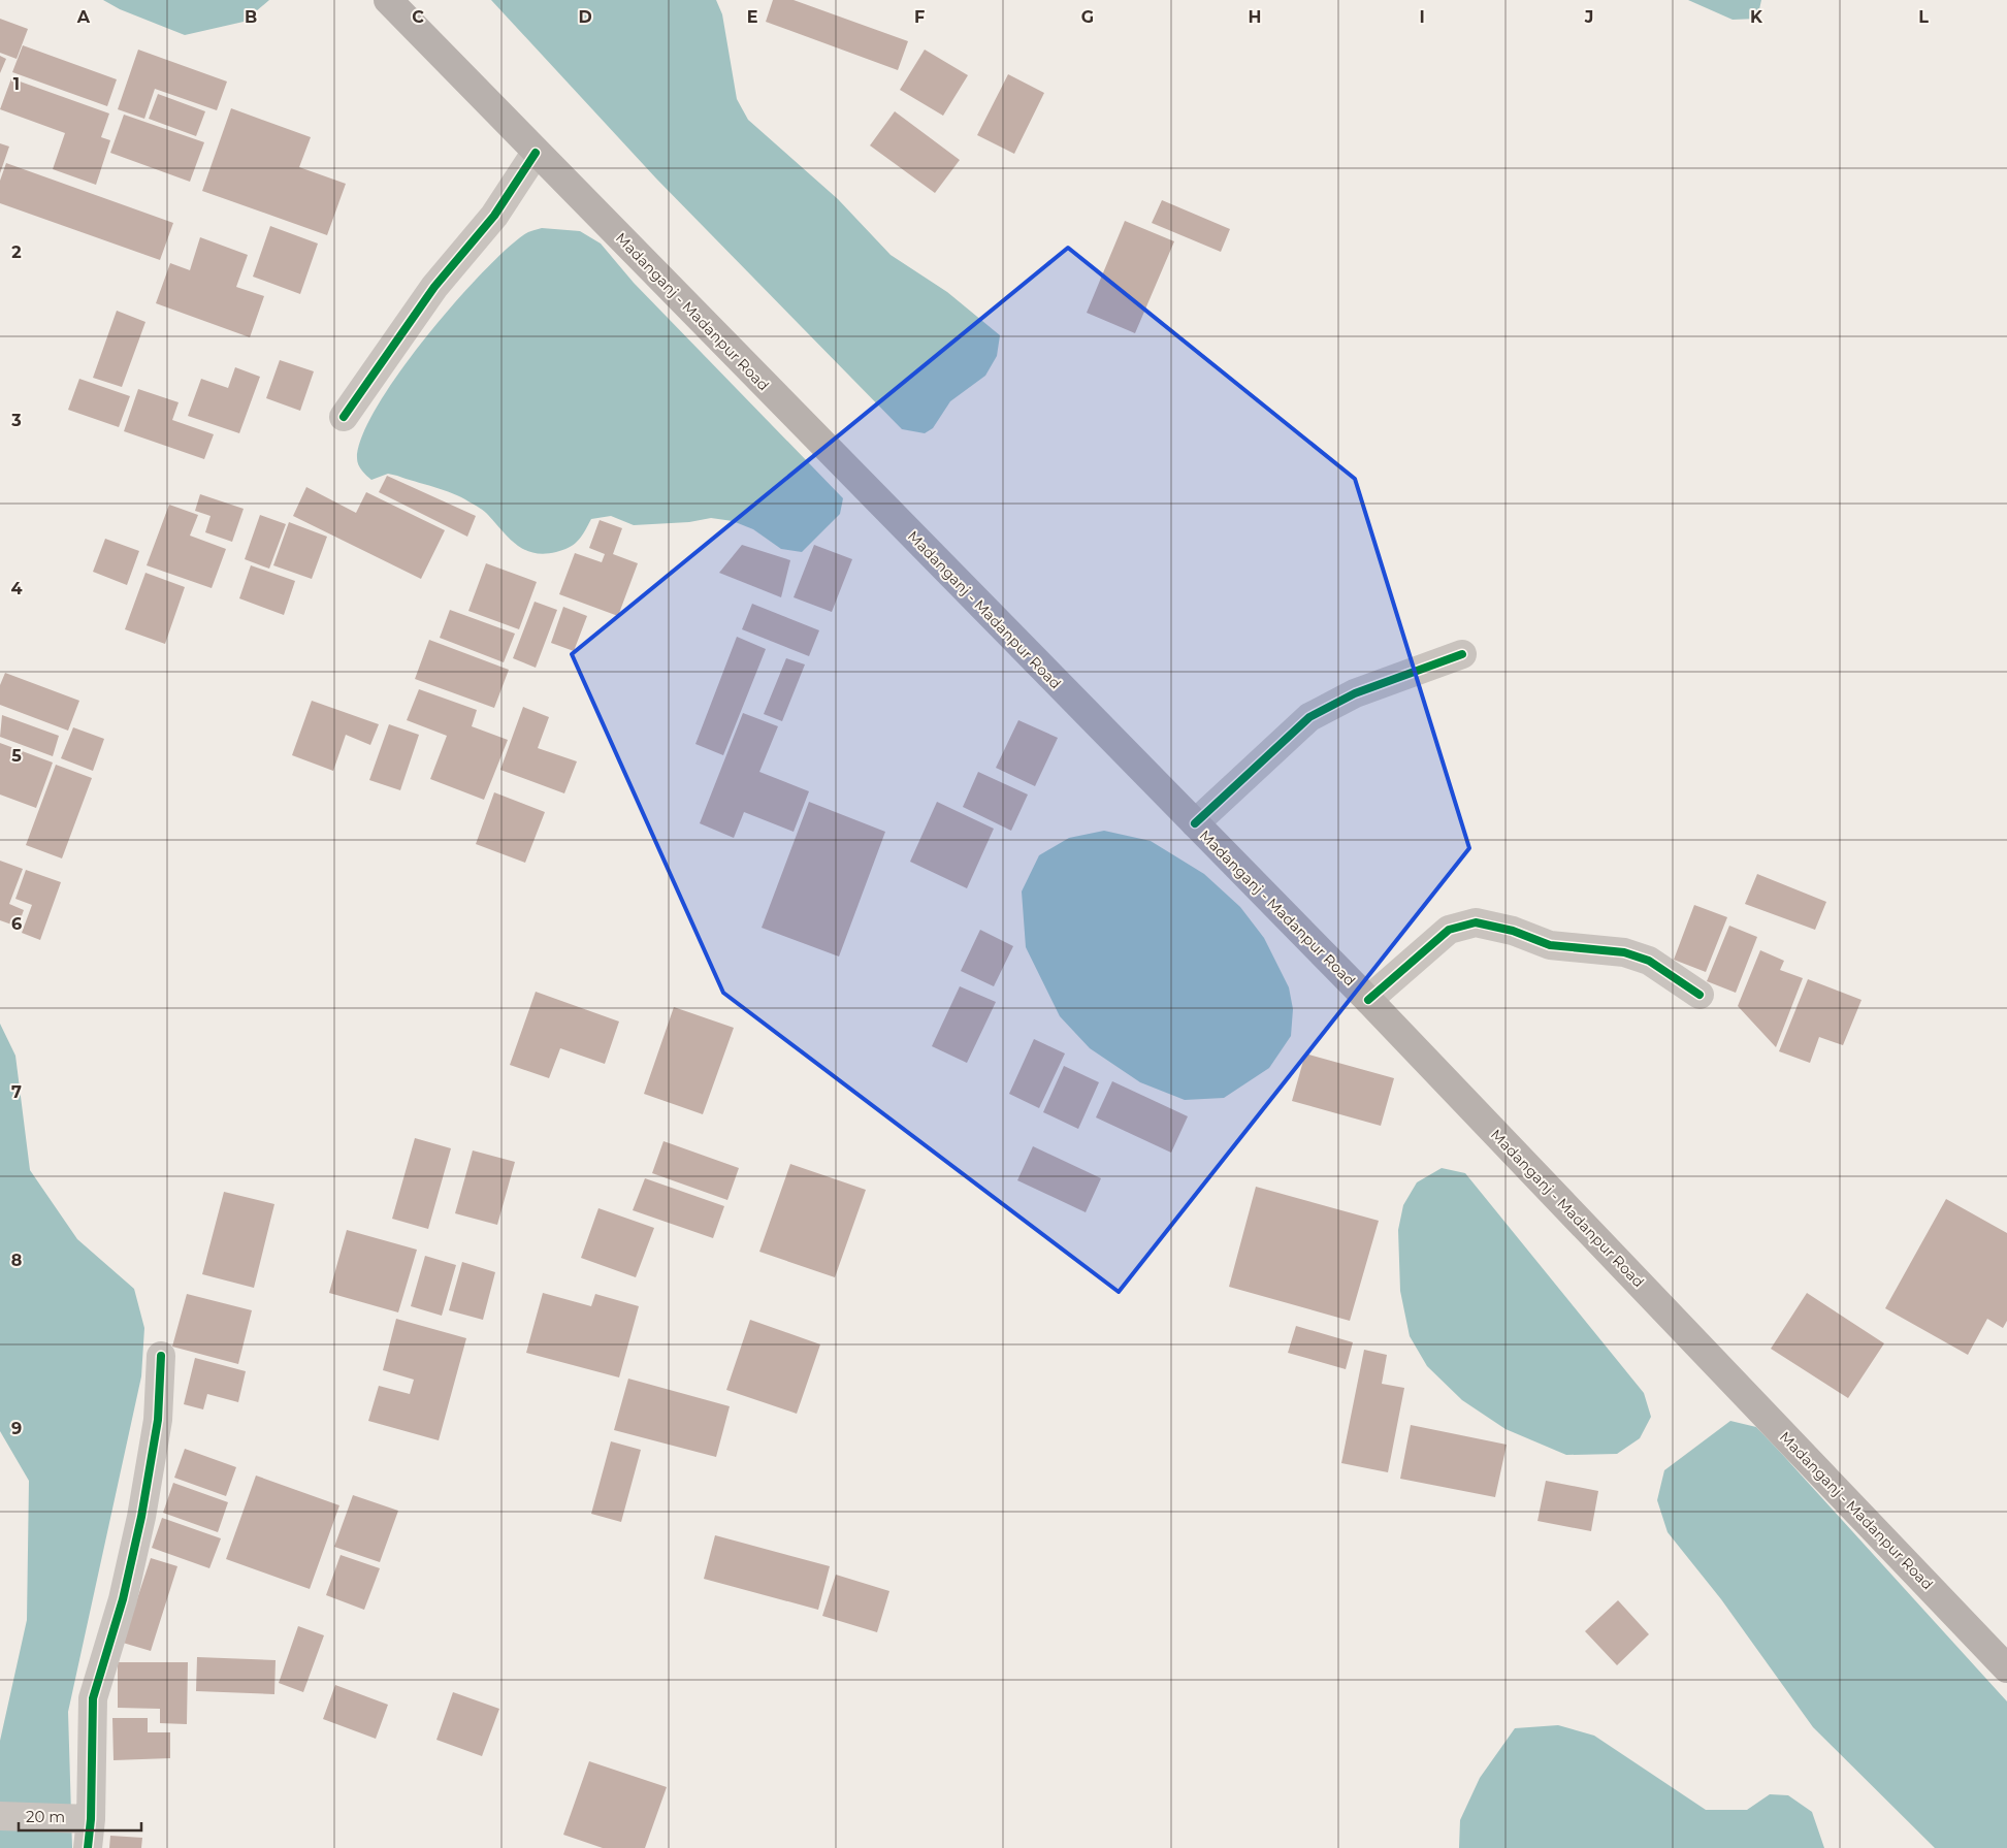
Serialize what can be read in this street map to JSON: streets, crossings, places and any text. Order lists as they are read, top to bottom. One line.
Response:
{"streets":{"main road":["Madanganj - Madanpur Road"]},"scale_bar":"20 m","grid":{"columns":["A","B","C","D","E","F","G","H","I","J","K","L"],"rows":["1","2","3","4","5","6","7","8","9"]}}
